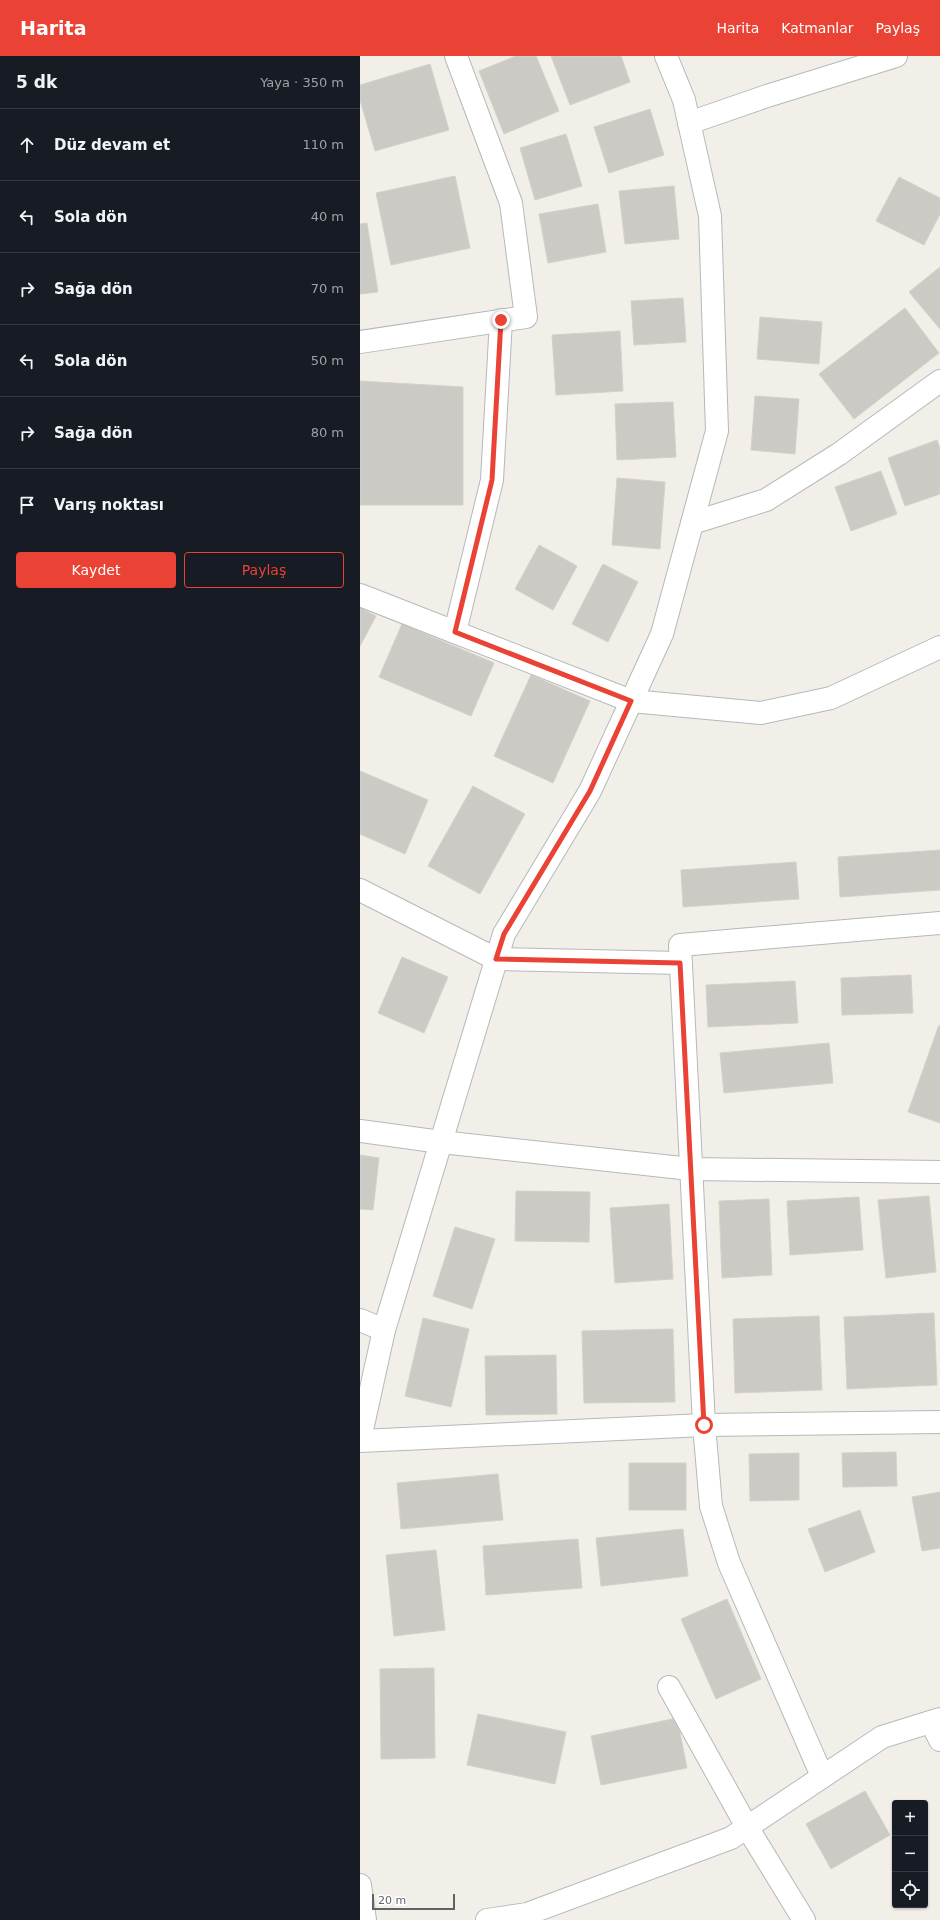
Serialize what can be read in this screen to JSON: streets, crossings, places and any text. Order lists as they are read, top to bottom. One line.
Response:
{"scale_bar":"20 m","page":{"header":"Harita","nav":["Harita","Katmanlar","Paylaş"],"heading":["5 dk","Yaya · 350 m"],"list":[["Düz devam et","110 m"],["Sola dön","40 m"],["Sağa dön","70 m"],["Sola dön","50 m"],["Sağa dön","80 m"],"Varış noktası"],"buttons":["Kaydet","Paylaş"],"map_buttons":["+","−"],"scale":"20 m"}}
